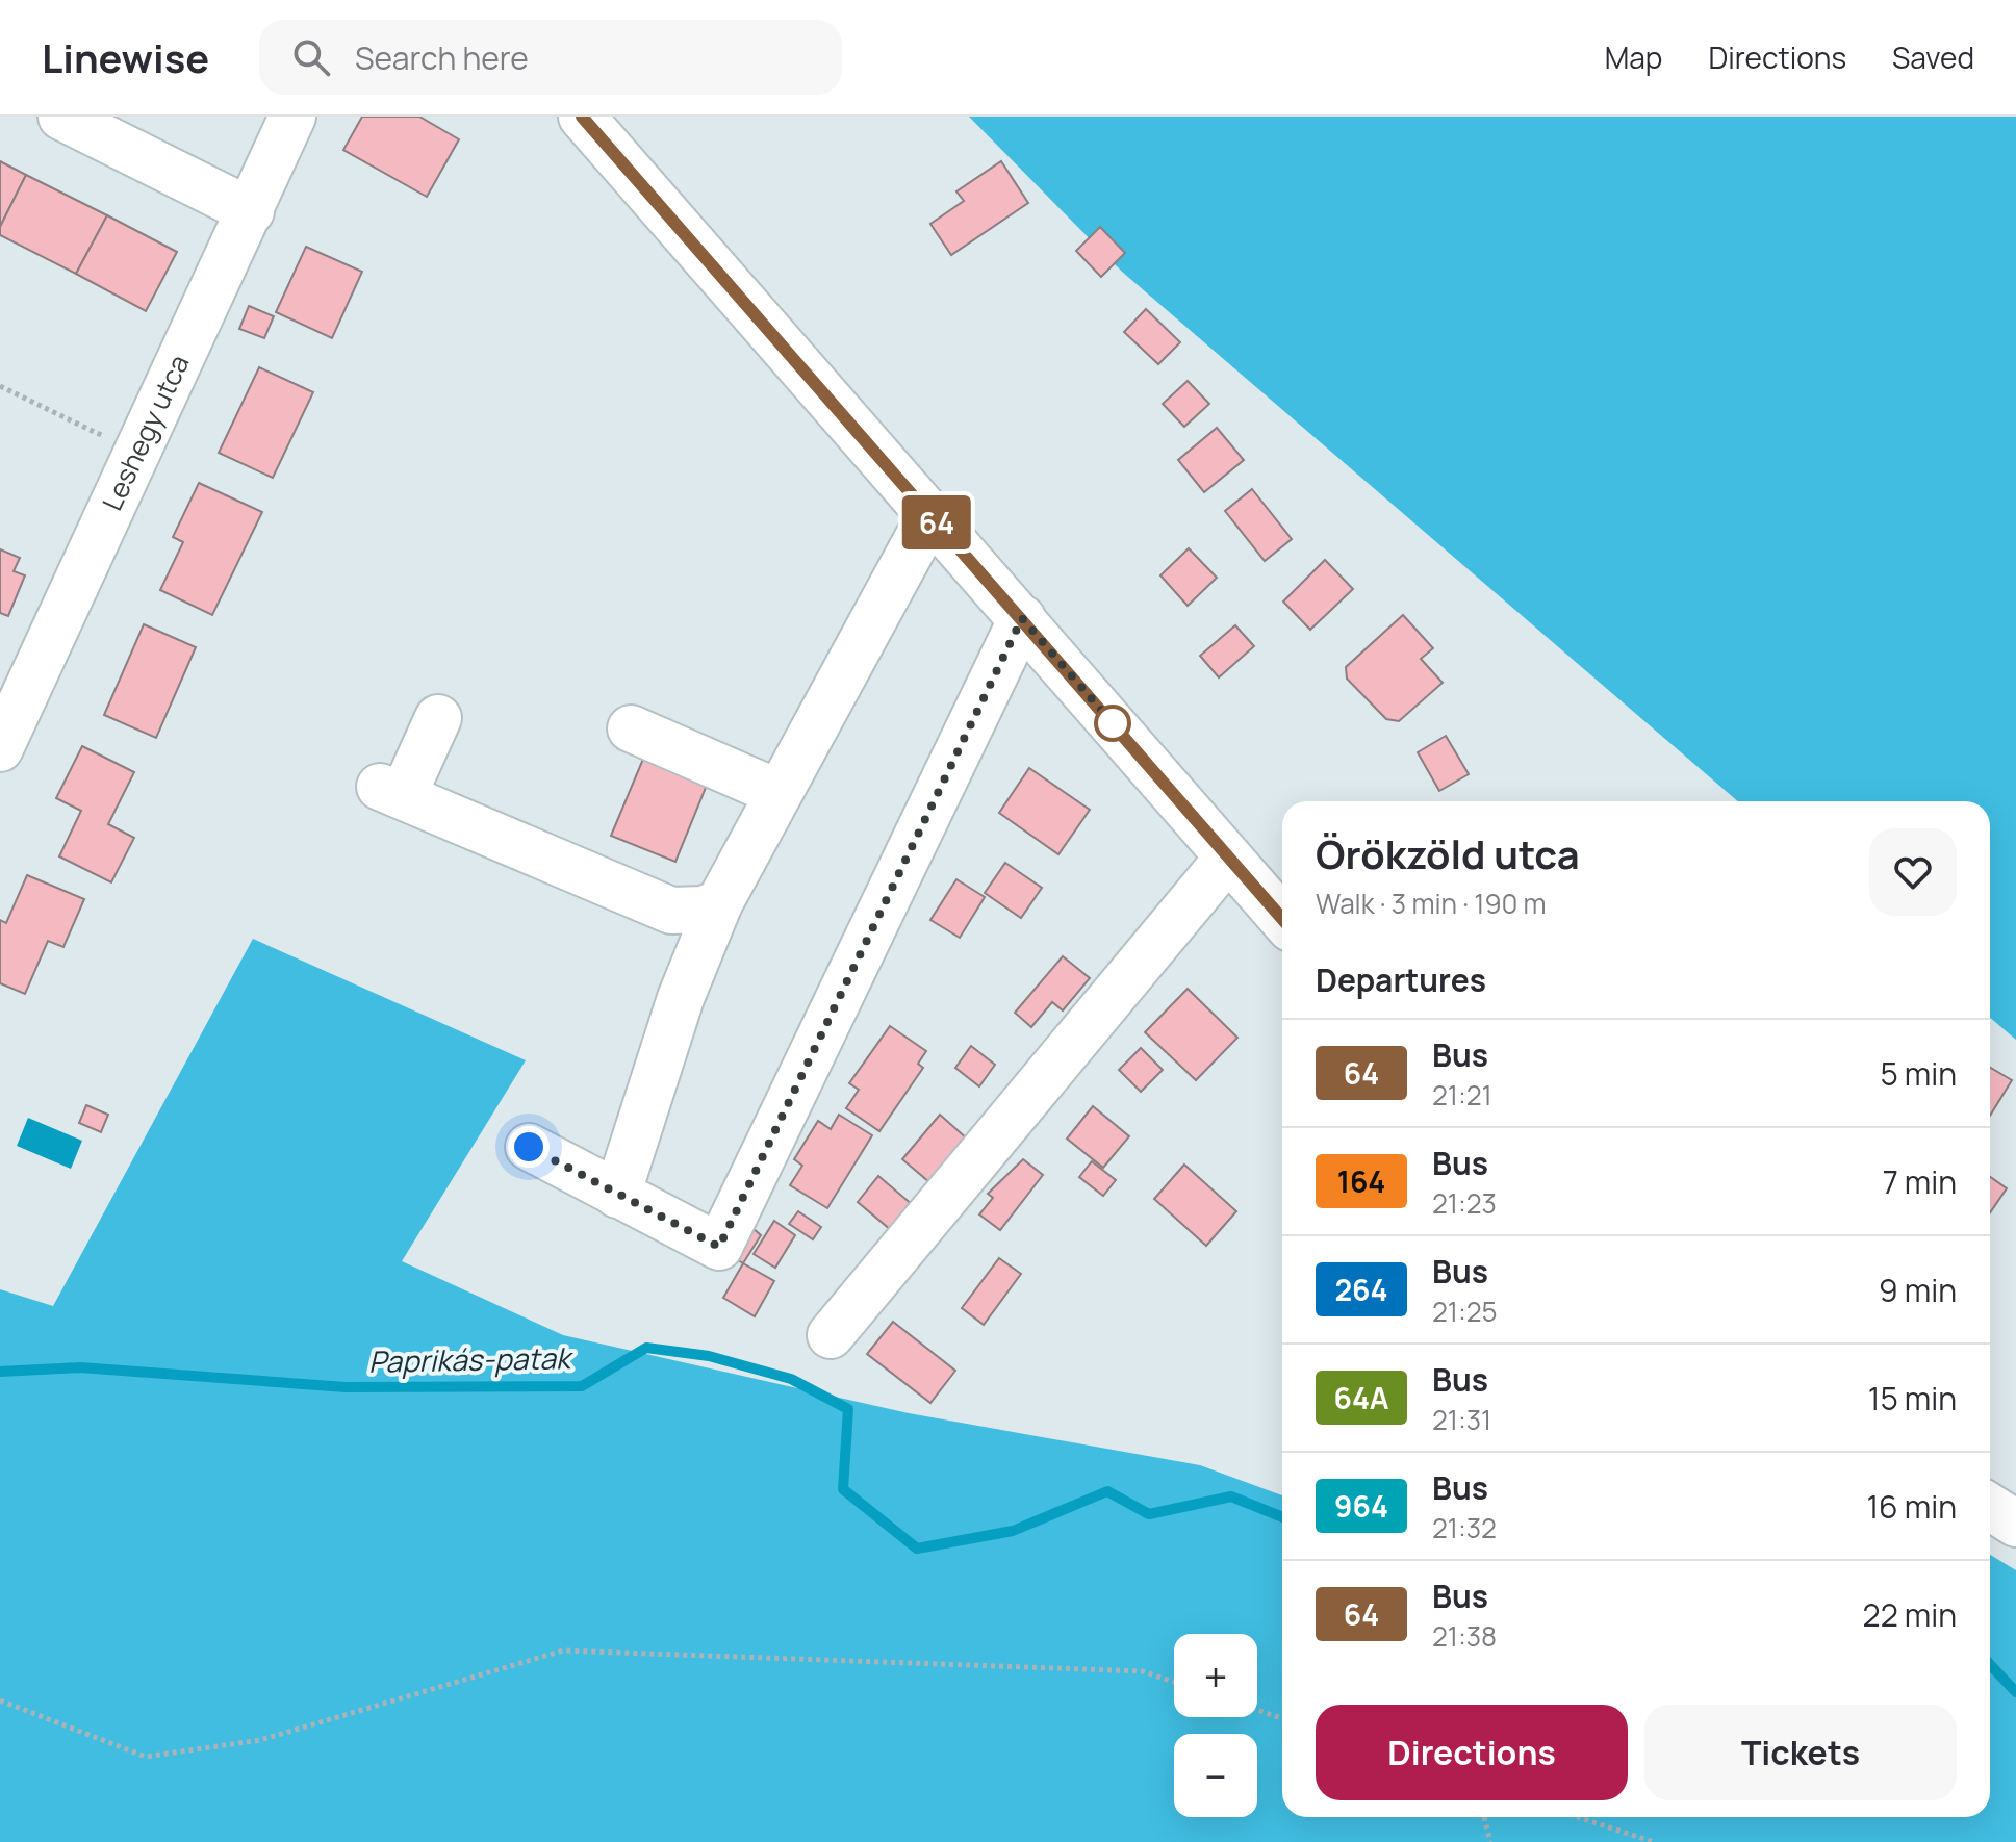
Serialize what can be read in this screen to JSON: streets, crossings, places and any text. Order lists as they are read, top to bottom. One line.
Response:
{"streets":{"main road":["Leshegy utca"]},"water":["Paprikás-patak"],"lines":["bus line 64"],"page":{"header":"Linewise","search":"Search here","nav":["Map","Directions","Saved"],"on_map":"64","heading":[["Örökzöld utca","Walk · 3 min · 190 m"],"Departures"],"list":[{"mark":"64","name":"Bus","note":"21:21","value":"5 min"},{"mark":"164","name":"Bus","note":"21:23","value":"7 min"},{"mark":"264","name":"Bus","note":"21:25","value":"9 min"},{"mark":"64A","name":"Bus","note":"21:31","value":"15 min"},{"mark":"964","name":"Bus","note":"21:32","value":"16 min"},{"mark":"64","name":"Bus","note":"21:38","value":"22 min"}],"map_buttons":["+","−"],"buttons":["Directions","Tickets"]}}
